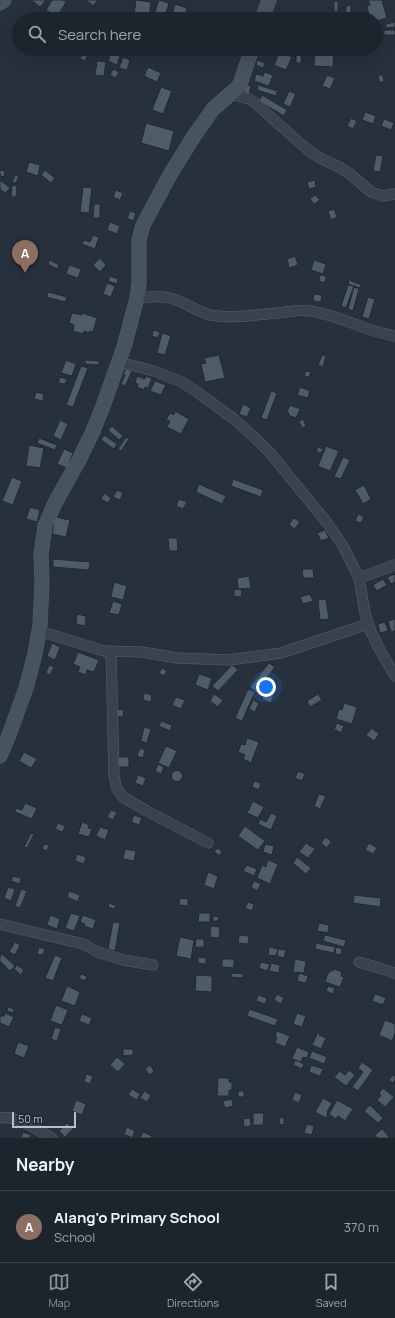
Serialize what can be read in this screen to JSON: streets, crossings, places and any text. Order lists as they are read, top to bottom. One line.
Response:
{"scale_bar":"50 m","page":{"search":"Search here","pins":"A","scale":"50 m","heading":"Nearby","list":[{"mark":"A","name":"Alang'o Primary School","note":"School","value":"370 m"}],"nav":["Map","Directions","Saved"]}}
